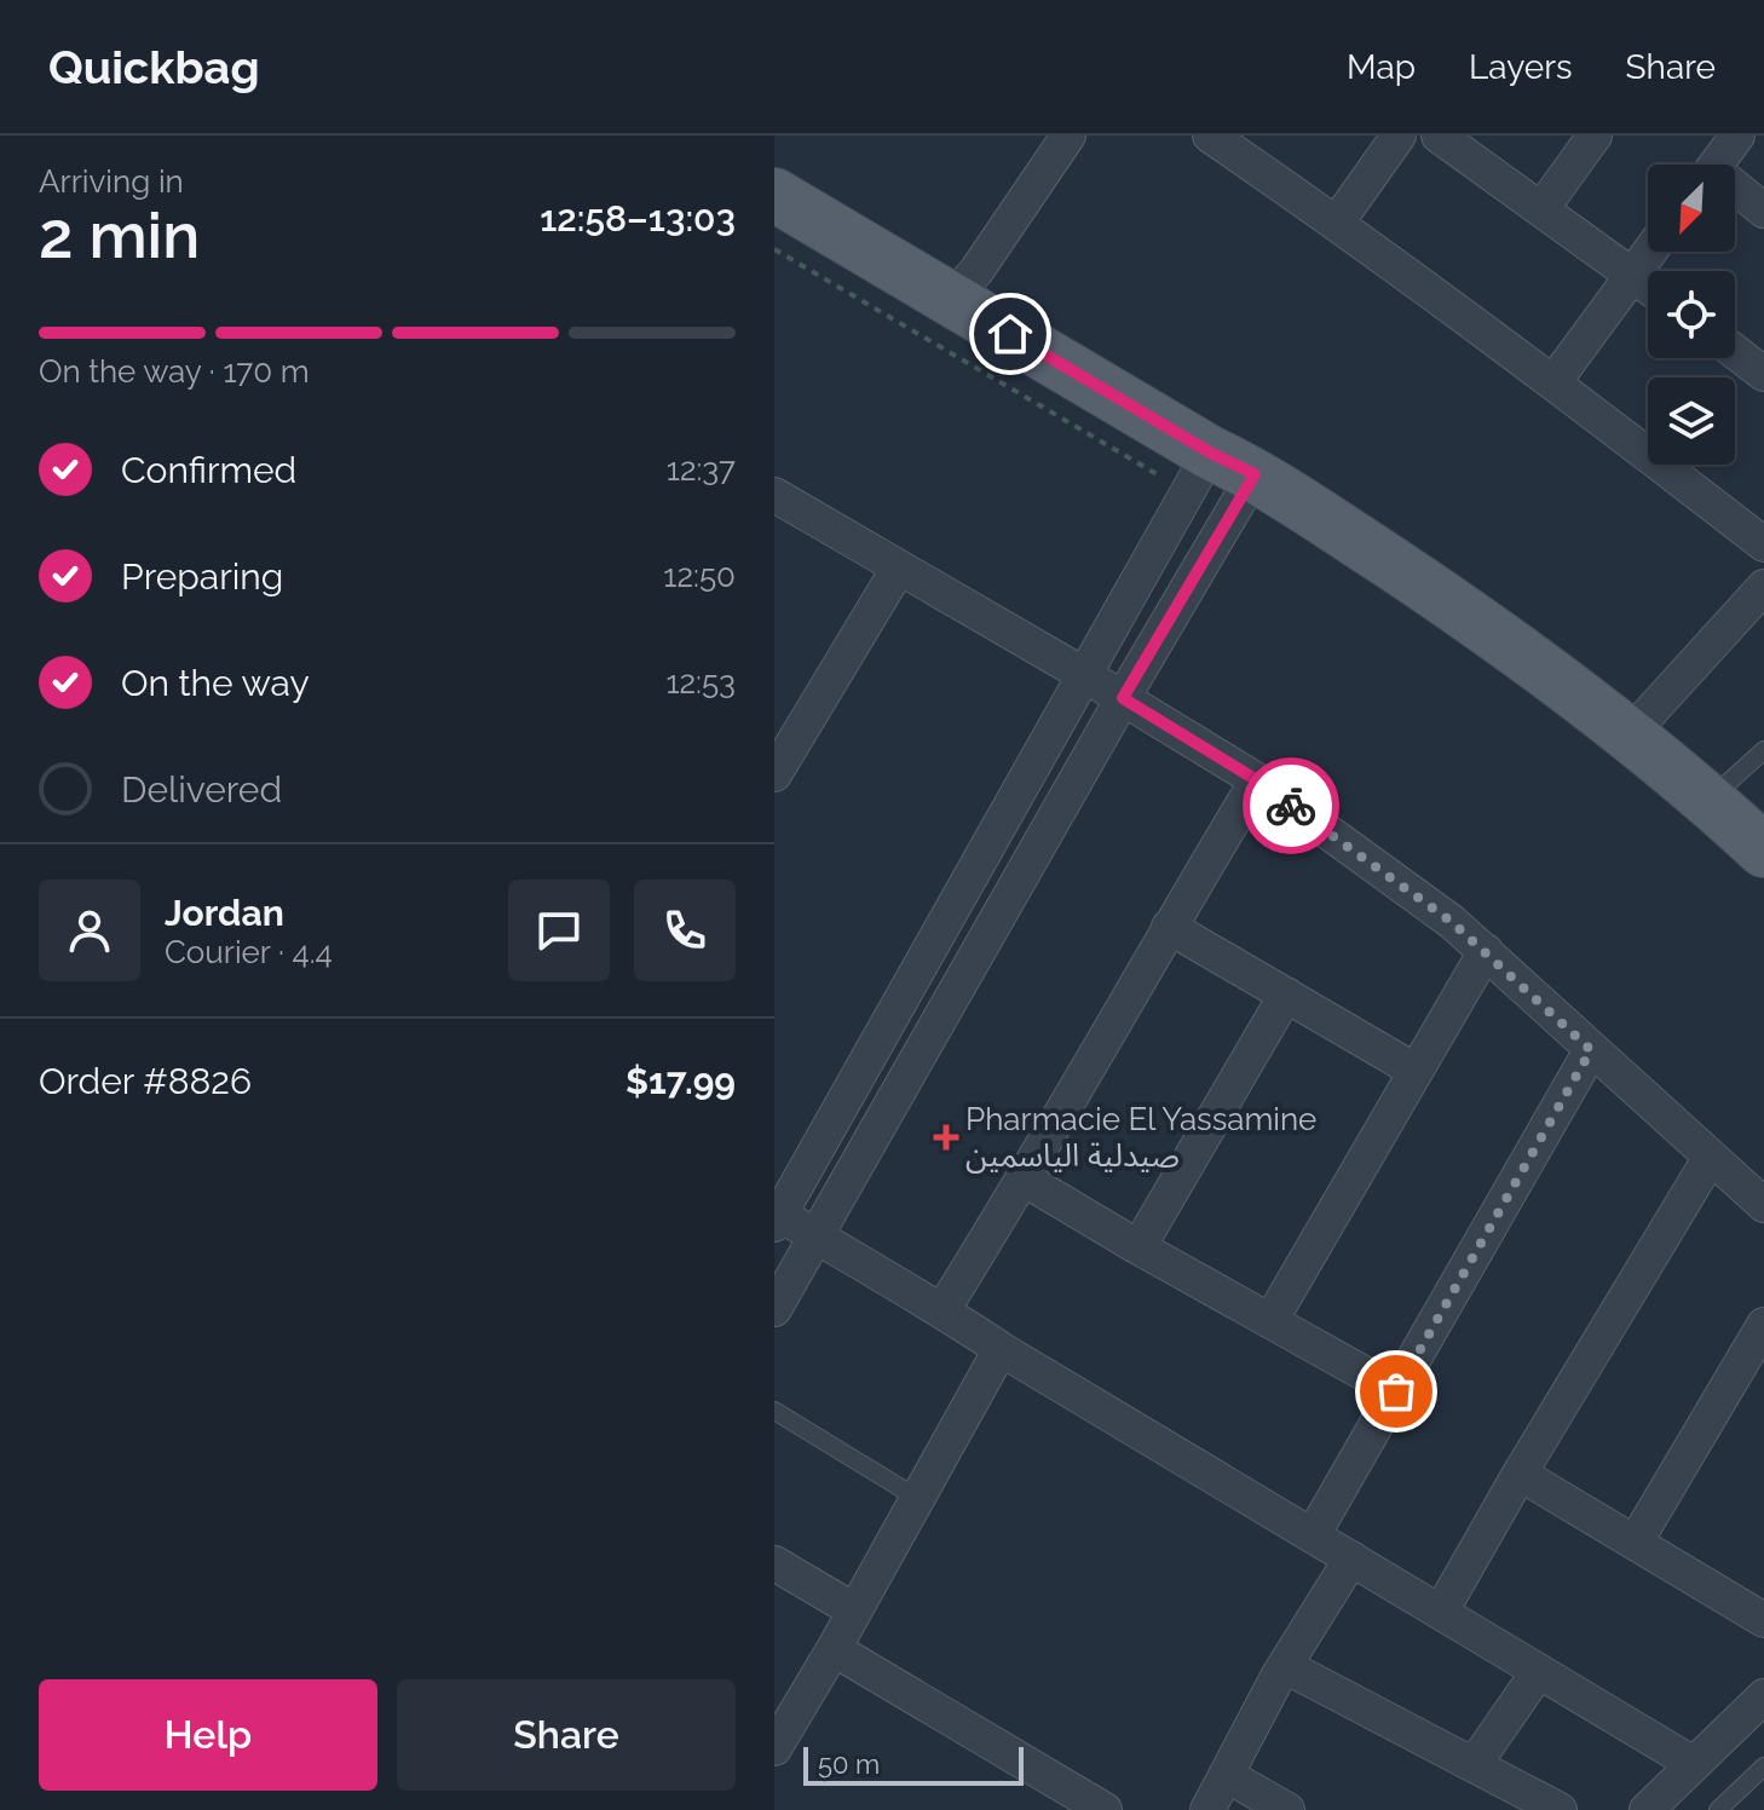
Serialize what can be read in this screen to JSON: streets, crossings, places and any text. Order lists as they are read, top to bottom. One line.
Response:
{"places":{"health":["Pharmacie El Yassamine صيدلية الياسمين"]},"scale_bar":"50 m","north":"bottom left","page":{"header":"Quickbag","nav":["Map","Layers","Share"],"heading":["2 min","Arriving in","12:58–13:03"],"panel":["Jordan","Courier · 4.4","Order #8826","$17.99"],"bar":"On the way · 170 m","list":[["Confirmed","12:37"],["Preparing","12:50"],["On the way","12:53"],"Delivered"],"buttons":["Help","Share"],"scale":"50 m"}}
